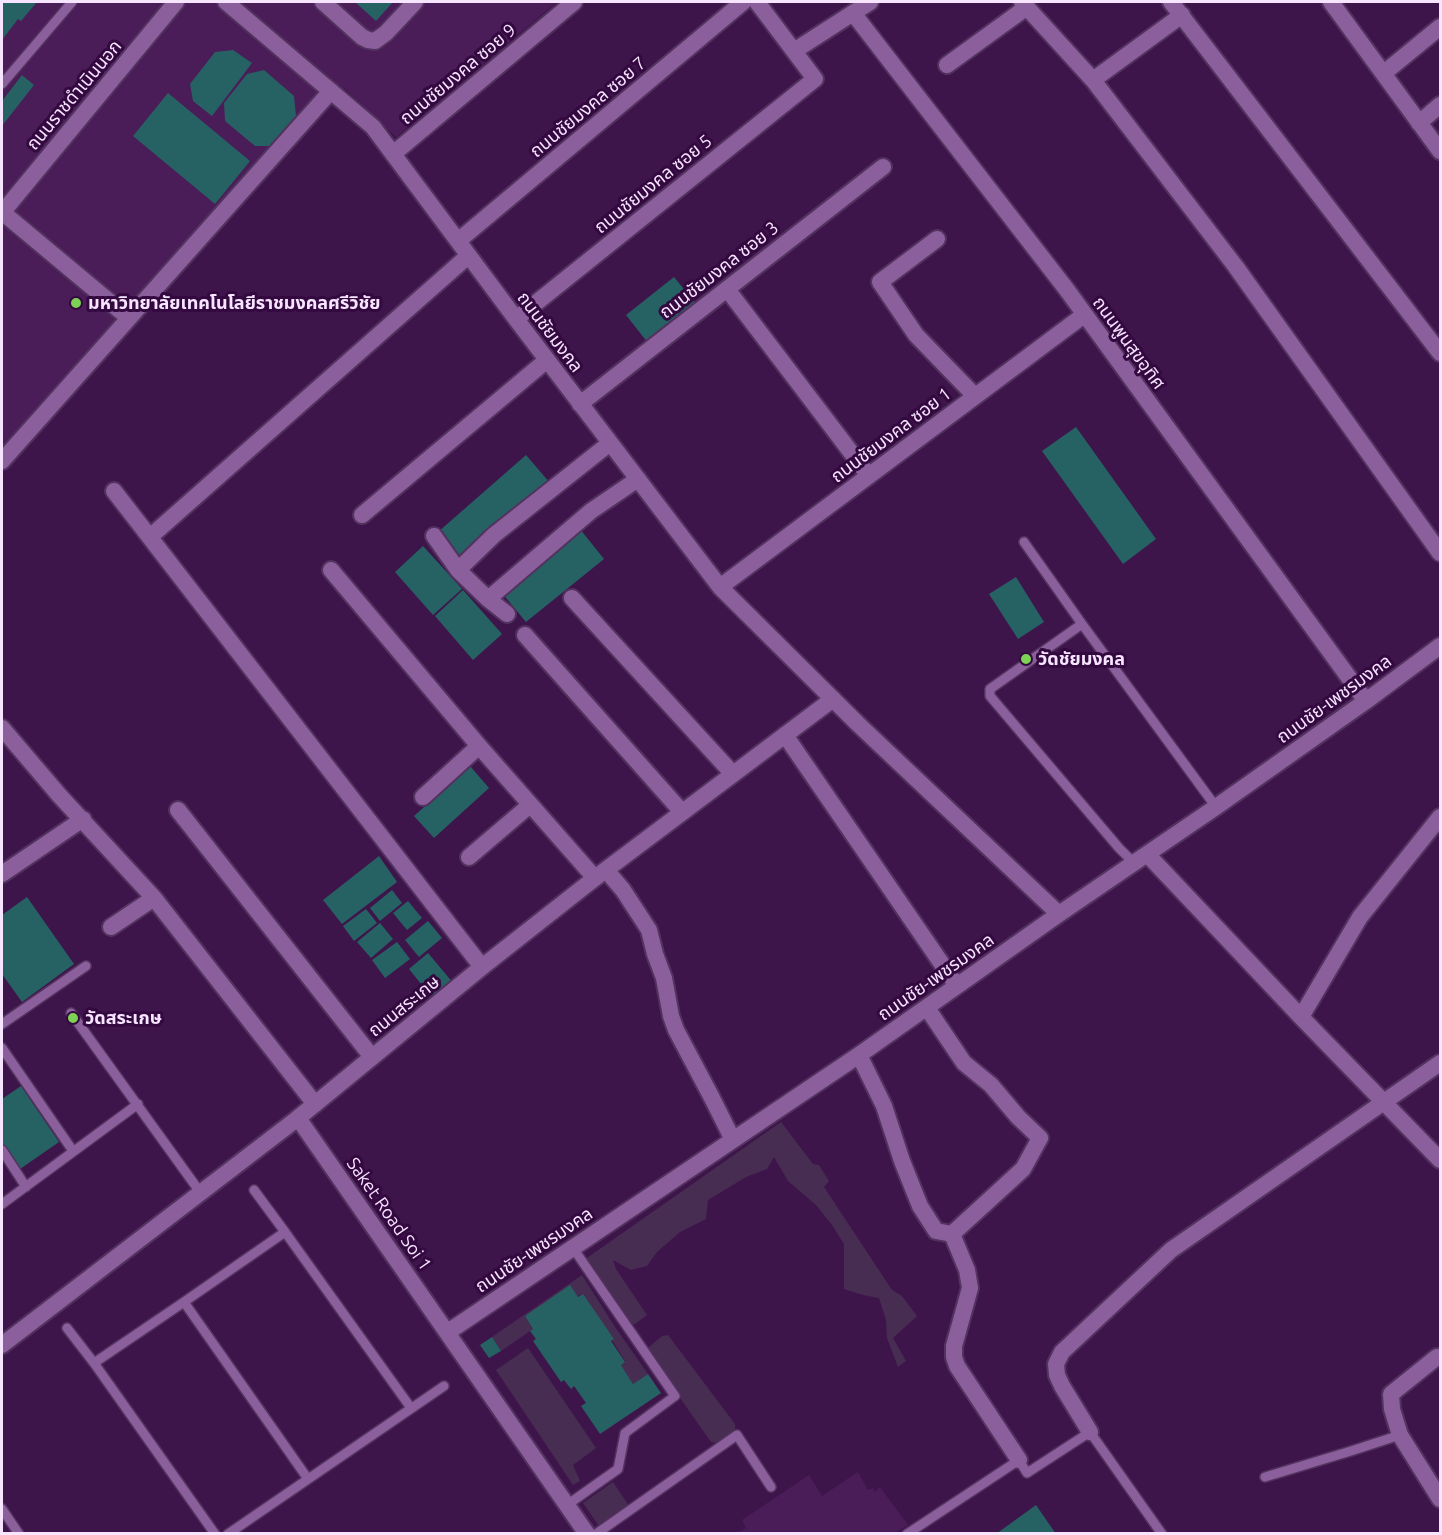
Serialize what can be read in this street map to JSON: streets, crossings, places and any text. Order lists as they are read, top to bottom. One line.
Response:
{"streets":{"street":["ถนนชัยมงคล ซอย 9","ถนนราชดำเนินนอก","ถนนชัยมงคล ซอย 7","ถนนชัยมงคล ซอย 5","ถนนชัยมงคล ซอย 3","ถนนชัยมงคล","ถนนพูนสุขอุทิศ","ถนนชัยมงคล ซอย 1","ถนนชัย-เพชรมงคล","ถนนสระเกษ","Saket Road Soi 1"]},"crossings":[["ถนนชัยมงคล ซอย 9","ถนนชัยมงคล"],["ถนนชัยมงคล ซอย 7","ถนนชัยมงคล"],["ถนนชัยมงคล ซอย 5","ถนนชัยมงคล"],["ถนนชัยมงคล ซอย 3","ถนนชัยมงคล"],["ถนนชัยมงคล","ถนนชัยมงคล ซอย 1"],["ถนนชัยมงคล","ถนนชัย-เพชรมงคล"],["ถนนชัยมงคล","ถนนสระเกษ"],["ถนนพูนสุขอุทิศ","ถนนชัยมงคล ซอย 1"],["ถนนพูนสุขอุทิศ","ถนนชัย-เพชรมงคล"],["ถนนชัย-เพชรมงคล","Saket Road Soi 1"],["ถนนสระเกษ","Saket Road Soi 1"]],"places":["มหาวิทยาลัยเทคโนโลยีราชมงคลศรีวิชัย","วัดชัยมงคล","วัดสระเกษ"]}
